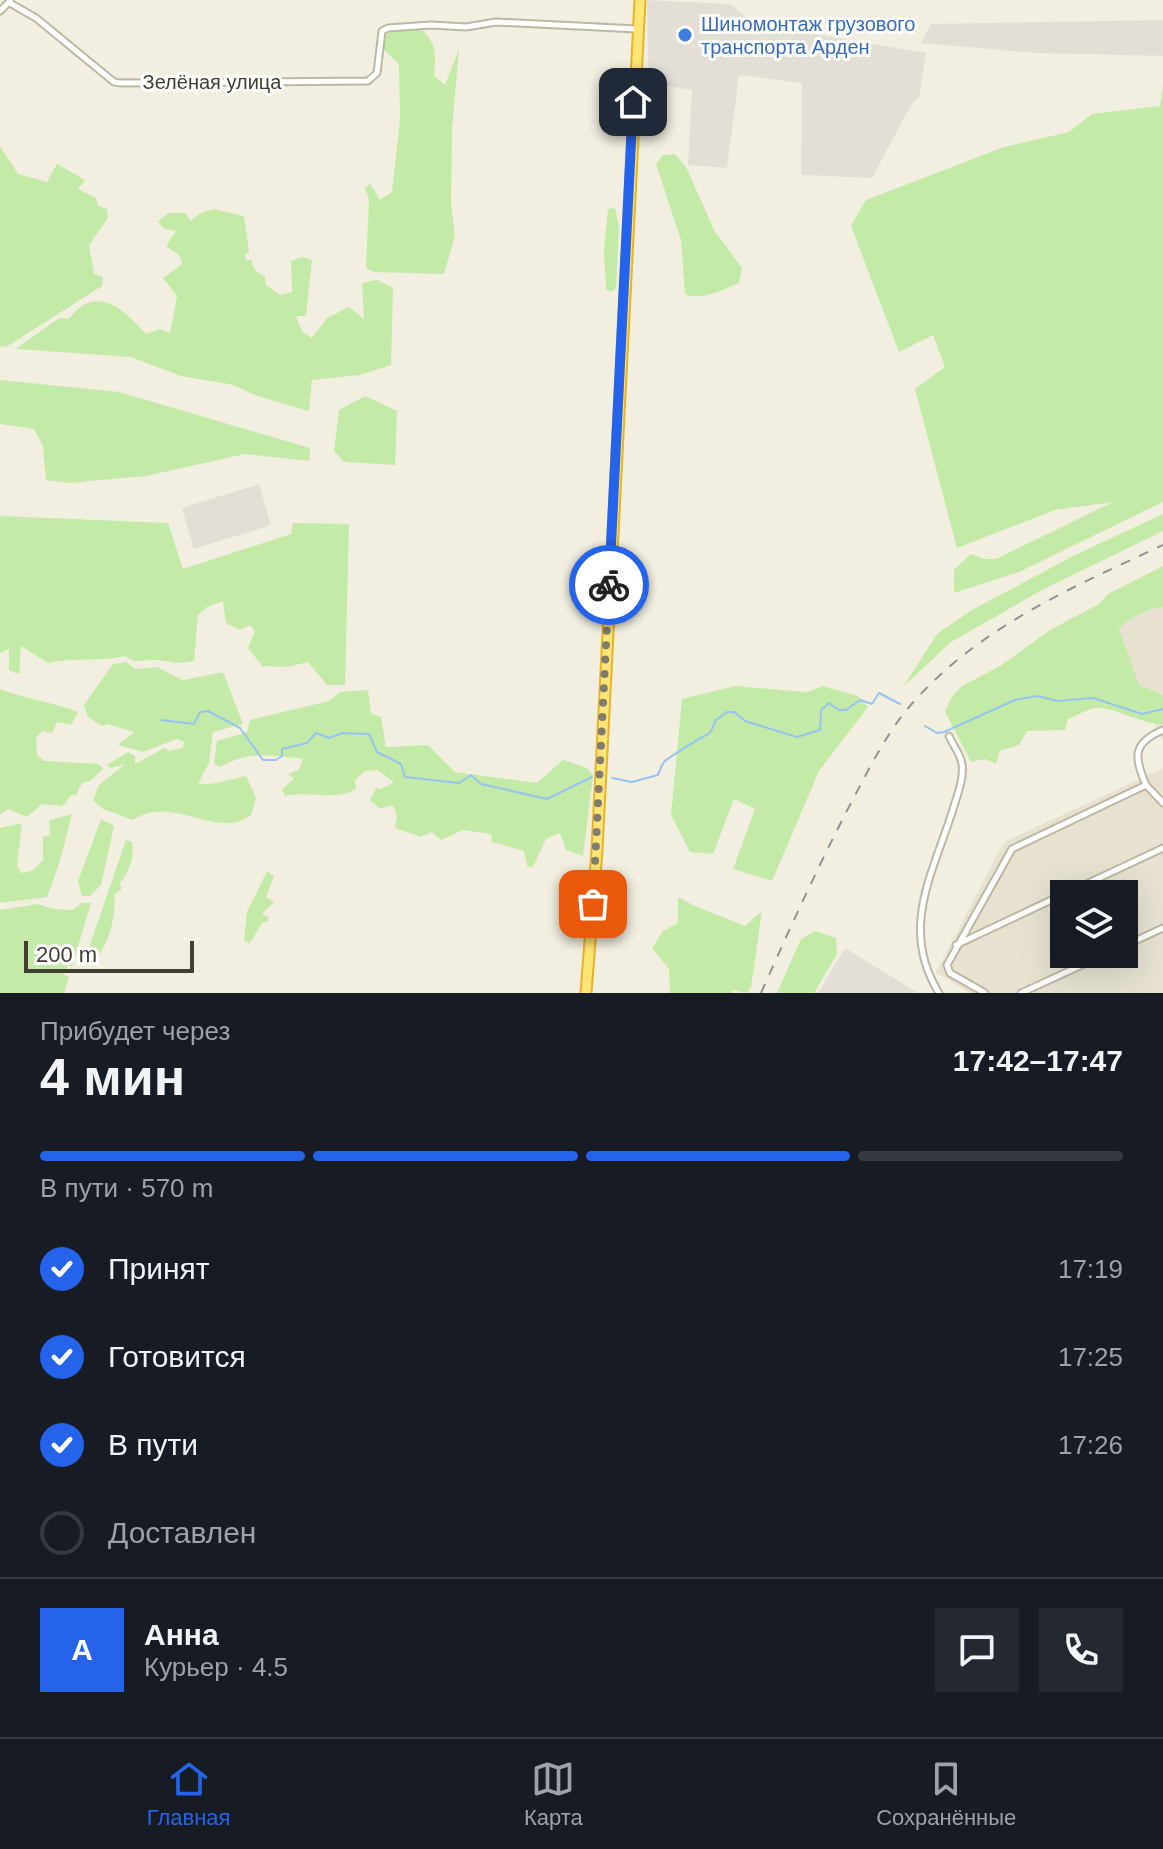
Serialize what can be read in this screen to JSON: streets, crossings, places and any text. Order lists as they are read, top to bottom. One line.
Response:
{"streets":{"street":["Зелёная улица"]},"places":["Шиномонтаж грузового транспорта Арден"],"scale_bar":"200 m","page":{"scale":"200 m","heading":["4 мин","Прибудет через","17:42–17:47"],"panel":["Анна","Курьер · 4.5"],"bar":"В пути · 570 m","list":[["Принят","17:19"],["Готовится","17:25"],["В пути","17:26"],"Доставлен"],"round":"А","tabs":["Главная","Карта","Сохранённые"]}}
